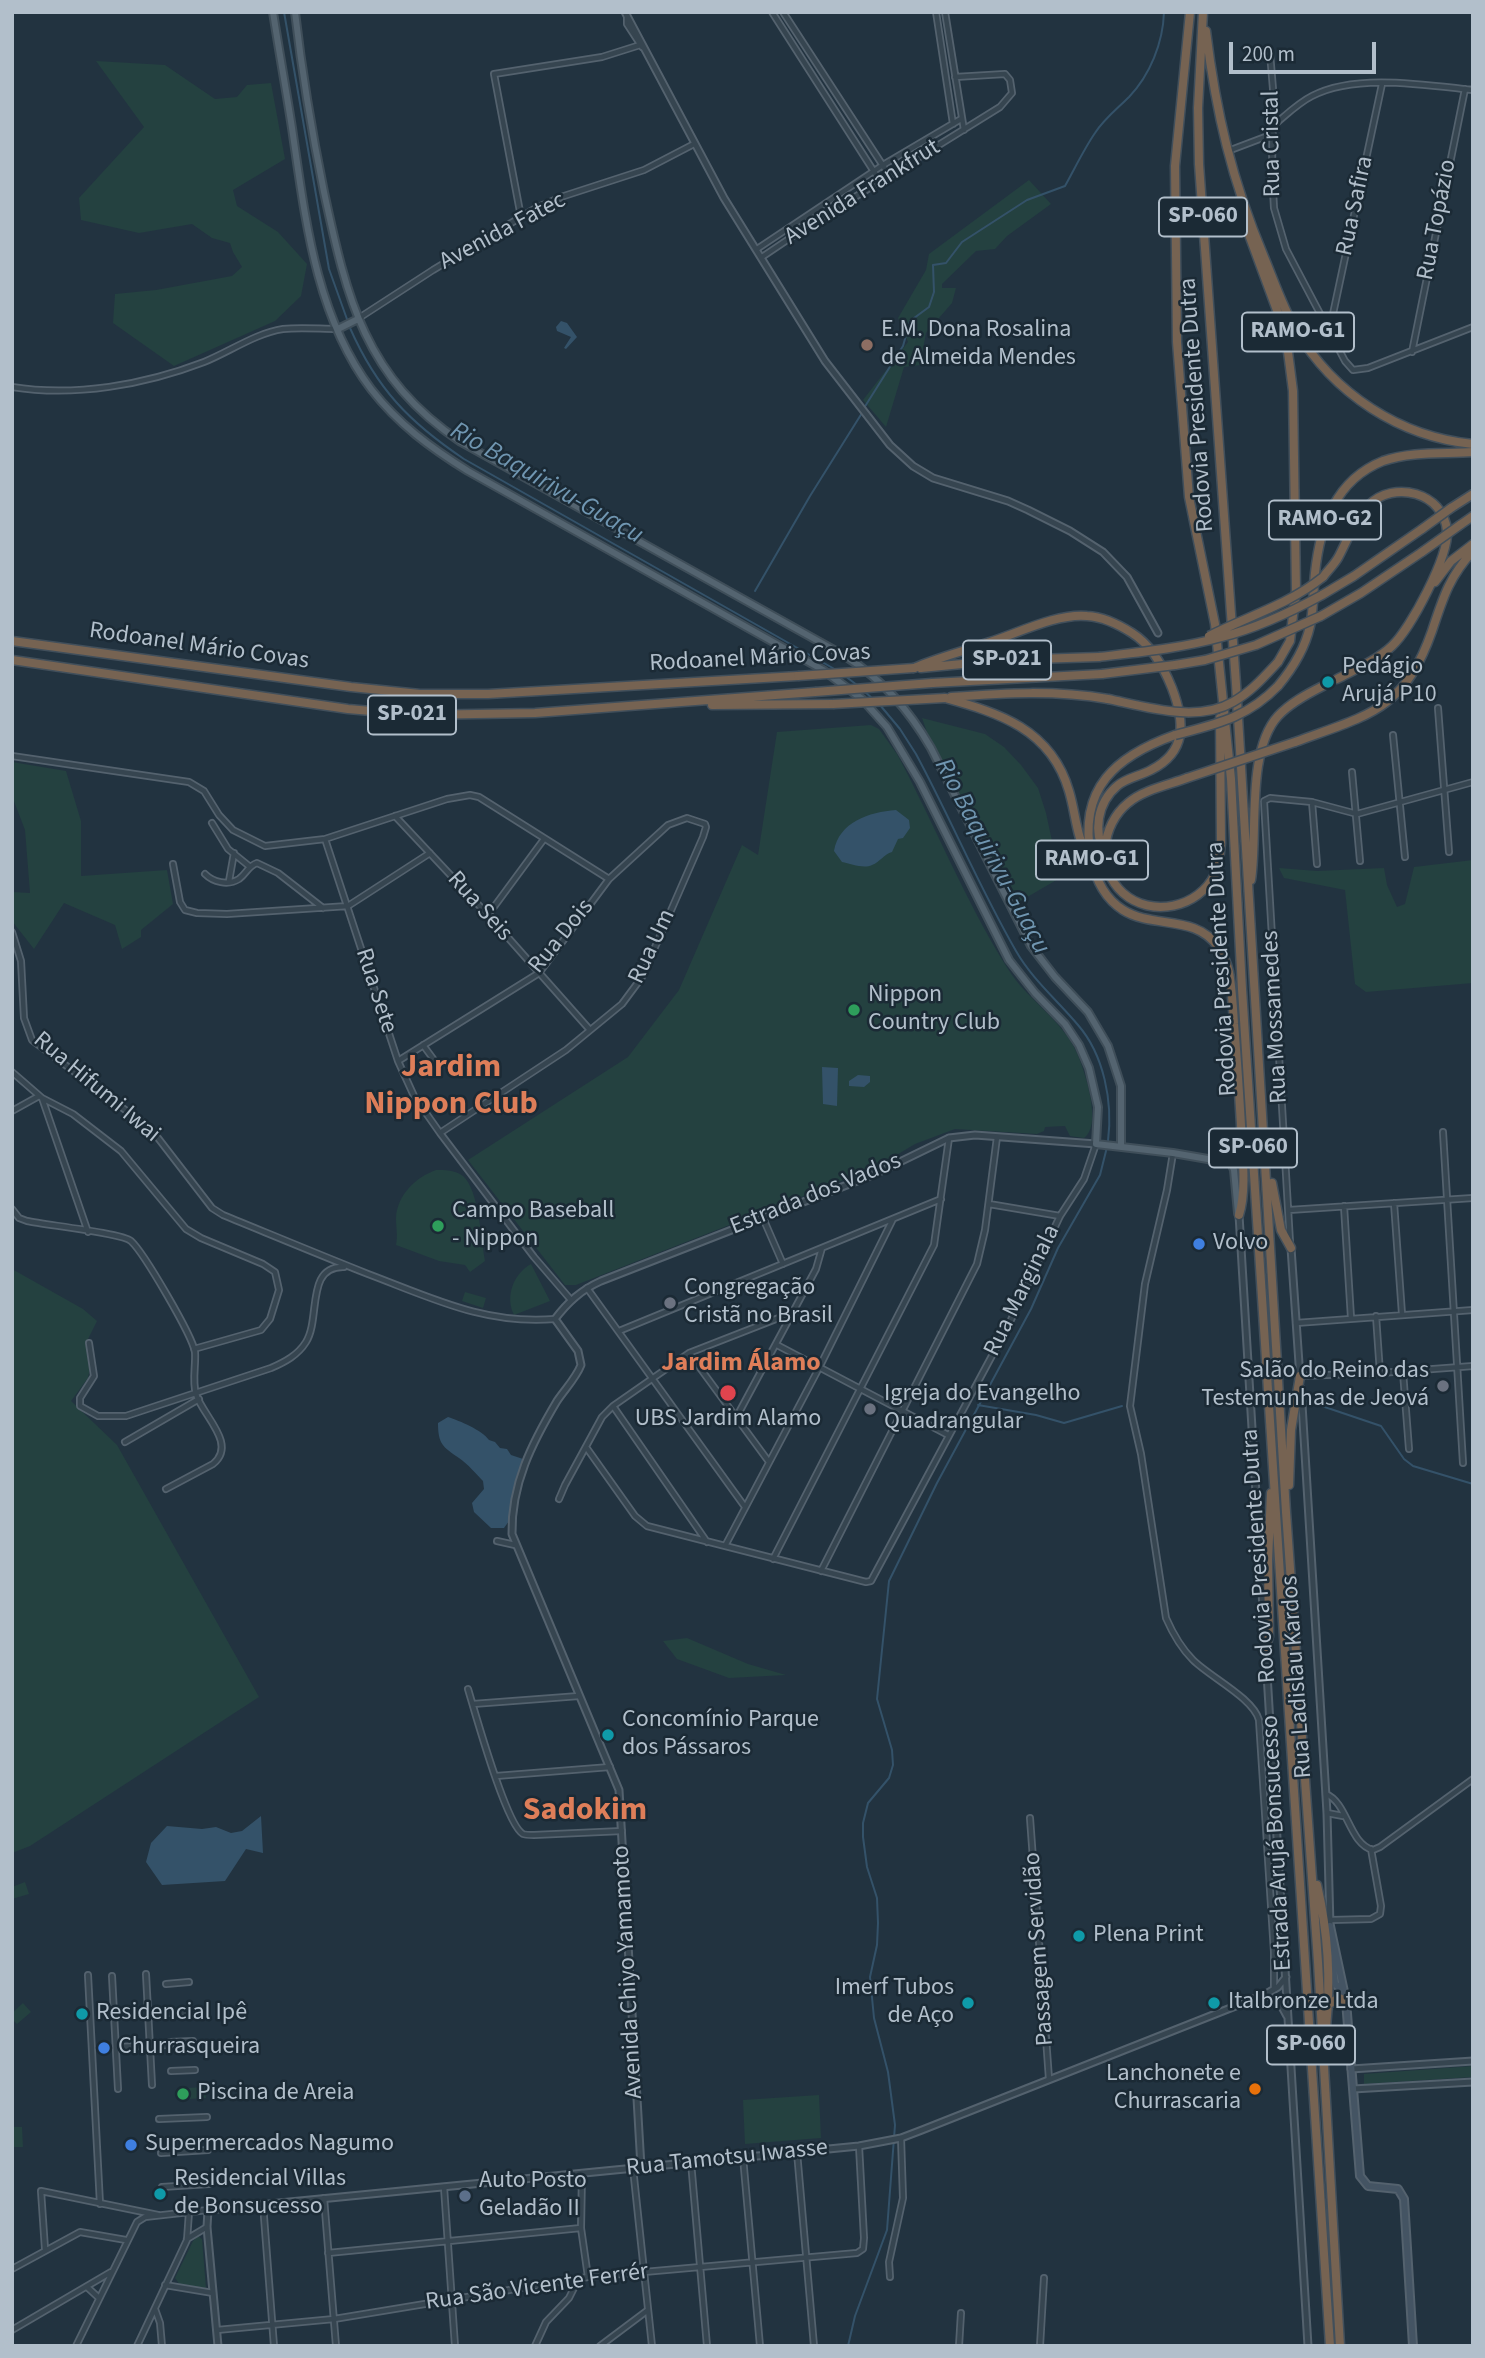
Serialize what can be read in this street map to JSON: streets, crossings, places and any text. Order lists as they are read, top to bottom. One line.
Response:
{"streets":{"highway":["SP-060","RAMO-G1","Rodovia Presidente Dutra","RAMO-G2","Rodoanel Mário Covas","SP-021"],"street":["Rua Cristal","Avenida Frankfrut","Rua Safira","Rua Topázio","Avenida Fatec","Rua Seis","Rua Dois","Rua Um","Rua Sete","Rua Mossamedes","Rua Hifumi Iwai","Estrada dos Vados","Rua Marginala","Rua Ladislau Kardos","Estrada Arujá Bonsucesso","Passagem Servidão","Avenida Chiyo Yamamoto","Rua Tamotsu Iwasse","Rua São Vicente Ferrér"]},"crossings":[["Rua Cristal","Rua Safira"],["Rua Cristal","Rua Topázio"],["RAMO-G1","Rodovia Presidente Dutra"],["RAMO-G1","RAMO-G2"],["RAMO-G1","Estrada Arujá Bonsucesso"],["Rua Seis","Rua Dois"],["Rua Seis","Rua Um"],["Rua Dois","Rua Um"],["Rua Dois","Rua Sete"],["Rua Um","Rua Sete"],["Rua Sete","Estrada dos Vados"],["Rua Mossamedes","Rua Ladislau Kardos"],["Rua Hifumi Iwai","Estrada dos Vados"],["Rua Hifumi Iwai","Avenida Chiyo Yamamoto"],["Estrada dos Vados","Rua Marginala"],["Estrada dos Vados","Avenida Chiyo Yamamoto"],["Estrada Arujá Bonsucesso","Rua Tamotsu Iwasse"],["Passagem Servidão","Rua Tamotsu Iwasse"],["Avenida Chiyo Yamamoto","Rua Tamotsu Iwasse"],["Rua Tamotsu Iwasse","Rua São Vicente Ferrér"]],"districts":["Jardim Nippon Club","Jardim Álamo","Sadokim"],"water":["Rio Baquirivu-Guaçu"],"places":["E.M. Dona Rosalina de Almeida Mendes","Pedágio Arujá P10","Nippon Country Club","Campo Baseball - Nippon","Volvo","Congregação Cristã no Brasil","Salão do Reino das Testemunhas de Jeová","UBS Jardim Alamo","Igreja do Evangelho Quadrangular","Concomínio Parque dos Pássaros","Plena Print","Imerf Tubos de Aço","Italbronze Ltda","Residencial Ipê","Churrasqueira","Lanchonete e Churrascaria","Piscina de Areia","Supermercados Nagumo","Residencial Villas de Bonsucesso","Auto Posto Geladão II"],"scale_bar":"200 m"}
